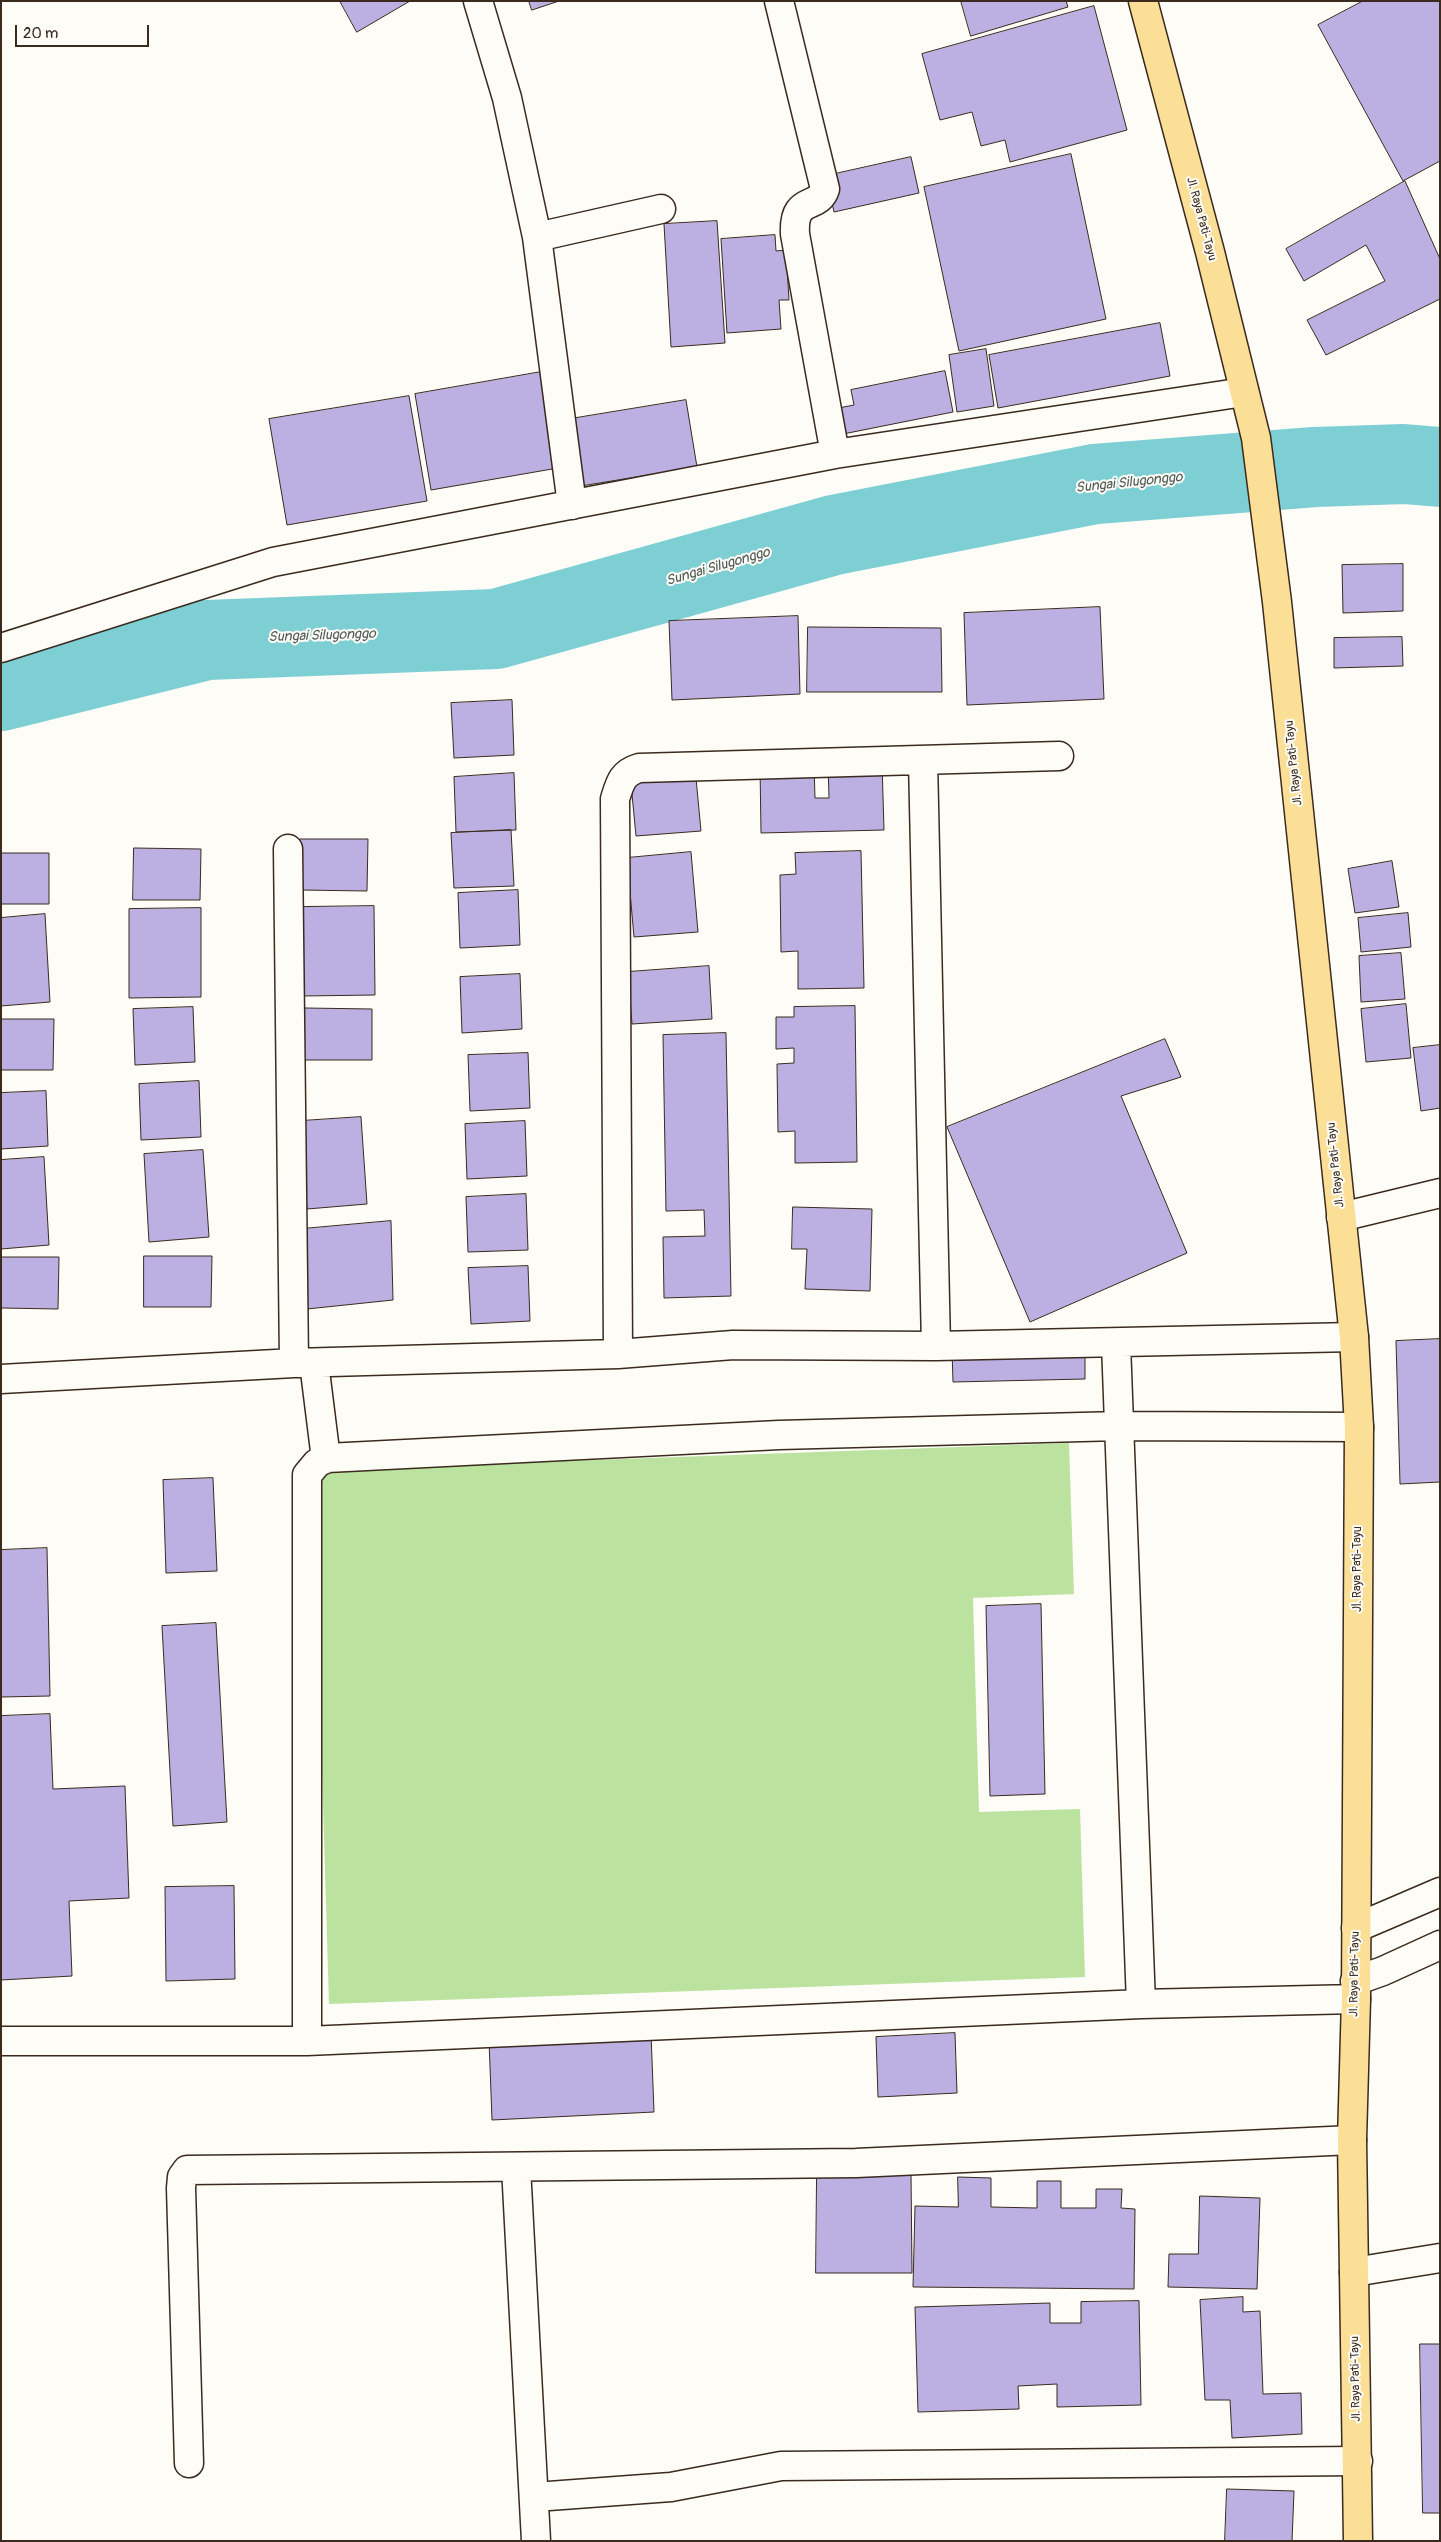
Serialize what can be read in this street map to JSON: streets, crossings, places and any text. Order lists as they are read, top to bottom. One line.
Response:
{"streets":{"main road":["Jl. Raya Pati-Tayu"]},"water":["Sungai Silugonggo"],"scale_bar":"20 m"}
